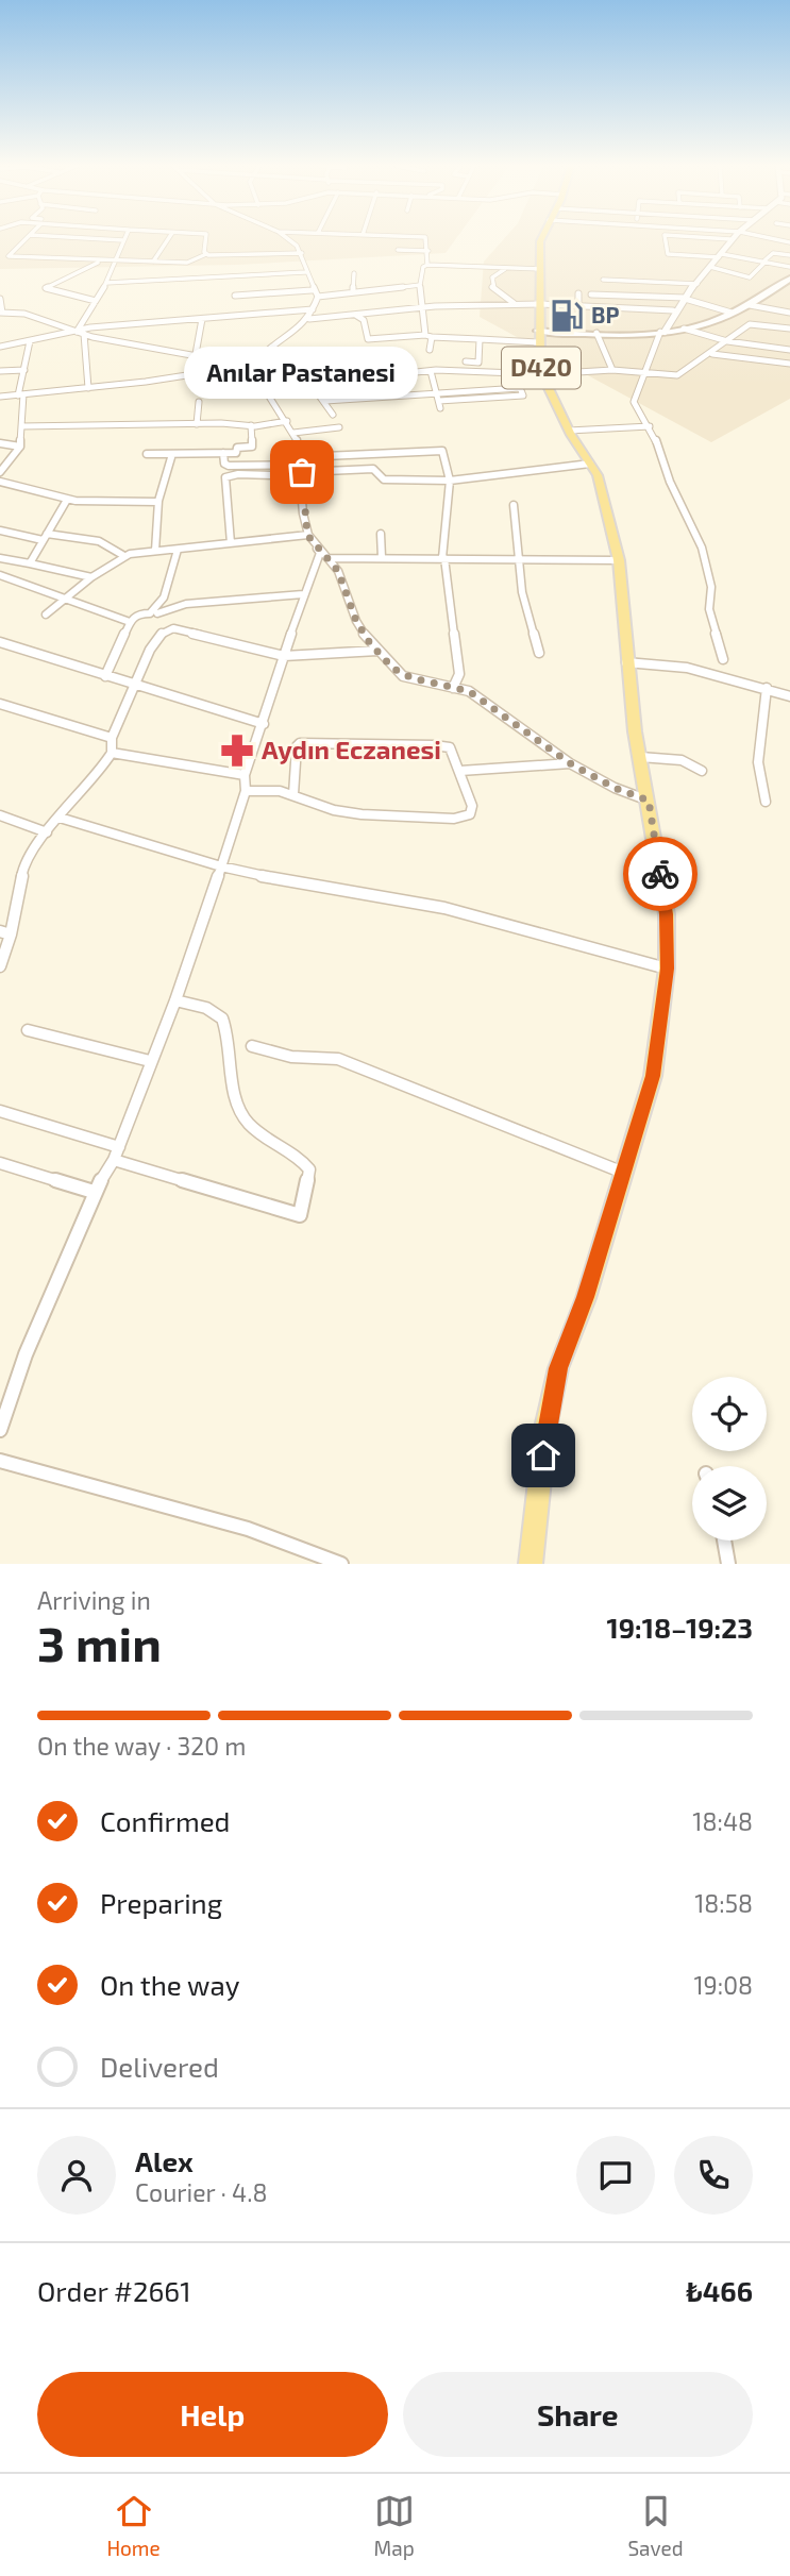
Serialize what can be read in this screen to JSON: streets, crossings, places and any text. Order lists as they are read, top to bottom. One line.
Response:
{"streets":{"main road":["D420"]},"places":{"fuel station":["BP"],"other":["Anılar Pastanesi"],"pharmacy":["Aydın Eczanesi"]},"page":{"bubble":"Anılar Pastanesi","heading":["3 min","Arriving in","19:18–19:23"],"panel":["Alex","Courier · 4.8","Order #2661","₺466"],"bar":"On the way · 320 m","list":[["Confirmed","18:48"],["Preparing","18:58"],["On the way","19:08"],"Delivered"],"buttons":["Help","Share"],"tabs":["Home","Map","Saved"]}}
